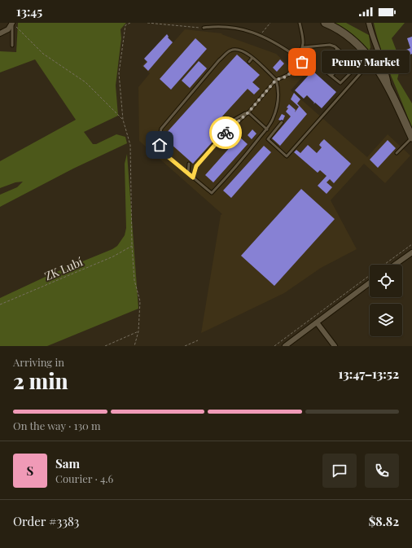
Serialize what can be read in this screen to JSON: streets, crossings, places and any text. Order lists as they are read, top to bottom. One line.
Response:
{"streets":{"path":["ZK Lubí"]},"places":["Penny Market"],"page":{"status":"13:45","bubble":"Penny Market","heading":["2 min","Arriving in","13:47–13:52"],"panel":["Sam","Courier · 4.6","Order #3383","$8.82"],"bar":"On the way · 130 m","round":"S"}}
